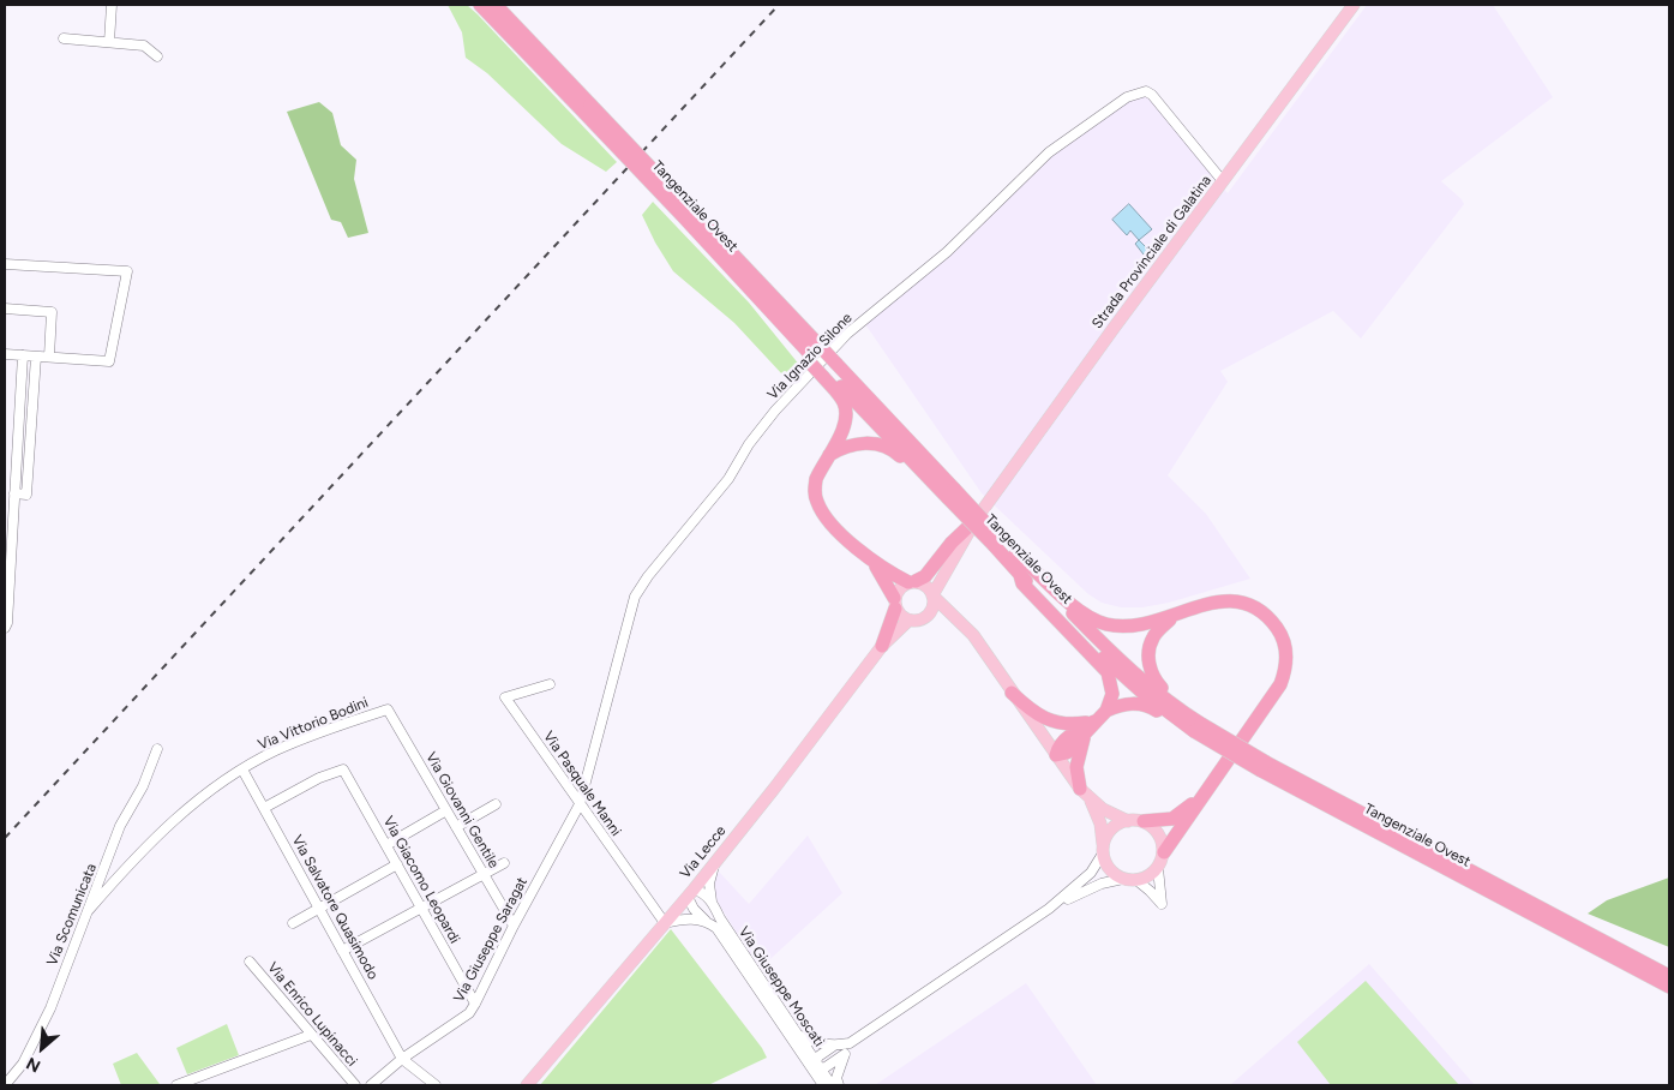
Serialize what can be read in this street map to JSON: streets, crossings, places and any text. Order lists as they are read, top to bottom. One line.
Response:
{"streets":{"highway":["Tangenziale Ovest"],"main road":["Strada Provinciale di Galatina","Via Lecce"],"street":["Via Ignazio Silone","Via Vittorio Bodini","Via Pasquale Manni","Via Giovanni Gentile","Via Giacomo Leopardi","Via Salvatore Quasimodo","Via Scomunicata","Via Giuseppe Saragat","Via Giuseppe Moscati","Via Enrico Lupinacci"]},"crossings":[["Strada Provinciale di Galatina","Via Ignazio Silone"],["Strada Provinciale di Galatina","Via Lecce"],["Via Ignazio Silone","Via Pasquale Manni"],["Via Ignazio Silone","Via Giuseppe Saragat"],["Via Vittorio Bodini","Via Giovanni Gentile"],["Via Vittorio Bodini","Via Salvatore Quasimodo"],["Via Vittorio Bodini","Via Scomunicata"],["Via Pasquale Manni","Via Lecce"],["Via Pasquale Manni","Via Giuseppe Saragat"],["Via Giovanni Gentile","Via Giuseppe Saragat"],["Via Lecce","Via Giuseppe Moscati"],["Via Giacomo Leopardi","Via Salvatore Quasimodo"],["Via Giacomo Leopardi","Via Giuseppe Saragat"],["Via Salvatore Quasimodo","Via Giuseppe Saragat"]],"north":"bottom left"}
